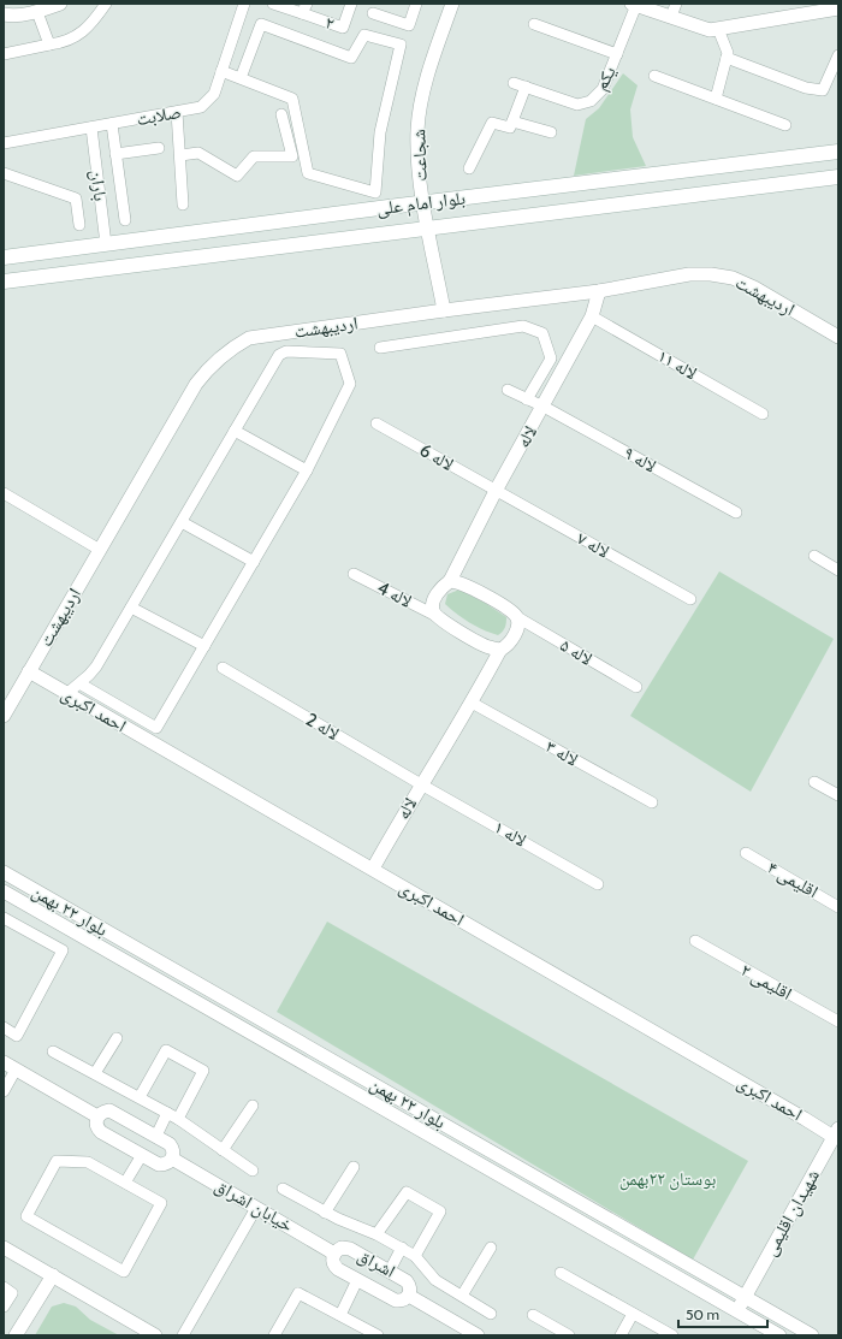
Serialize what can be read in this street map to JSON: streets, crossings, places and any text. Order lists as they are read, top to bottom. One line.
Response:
{"streets":{"main road":["بلوار امام علی"],"street":["۲","یکم","صلابت","شجاعت","باران","اردیبهشت","لاله ۱۱","لاله","لاله 6","لاله ۹","لاله ۷","لاله 4","لاله ۵","احمد اکبری","لاله 2","لاله ۳","لاله ۱","اقلیمی ۴","بلوار ۲۲ بهمن","اقلیمی ۲","خیابان اشراق","شهیدان اقلیمی","اشراق"]},"crossings":[["صلابت","باران"],["شجاعت","بلوار امام علی"],["شجاعت","اردیبهشت"],["باران","بلوار امام علی"],["اردیبهشت","لاله"],["اردیبهشت","احمد اکبری"],["لاله ۱۱","لاله"],["لاله","لاله 6"],["لاله","لاله ۹"],["لاله","لاله ۷"],["لاله","لاله 4"],["لاله","لاله ۵"],["لاله","احمد اکبری"],["لاله","لاله 2"],["لاله","لاله ۳"],["لاله","لاله ۱"],["لاله 6","لاله ۷"],["احمد اکبری","شهیدان اقلیمی"],["لاله 2","لاله ۱"],["بلوار ۲۲ بهمن","شهیدان اقلیمی"],["خیابان اشراق","اشراق"]],"parks":["بوستان ۲۲بهمن"],"scale_bar":"50 m"}
